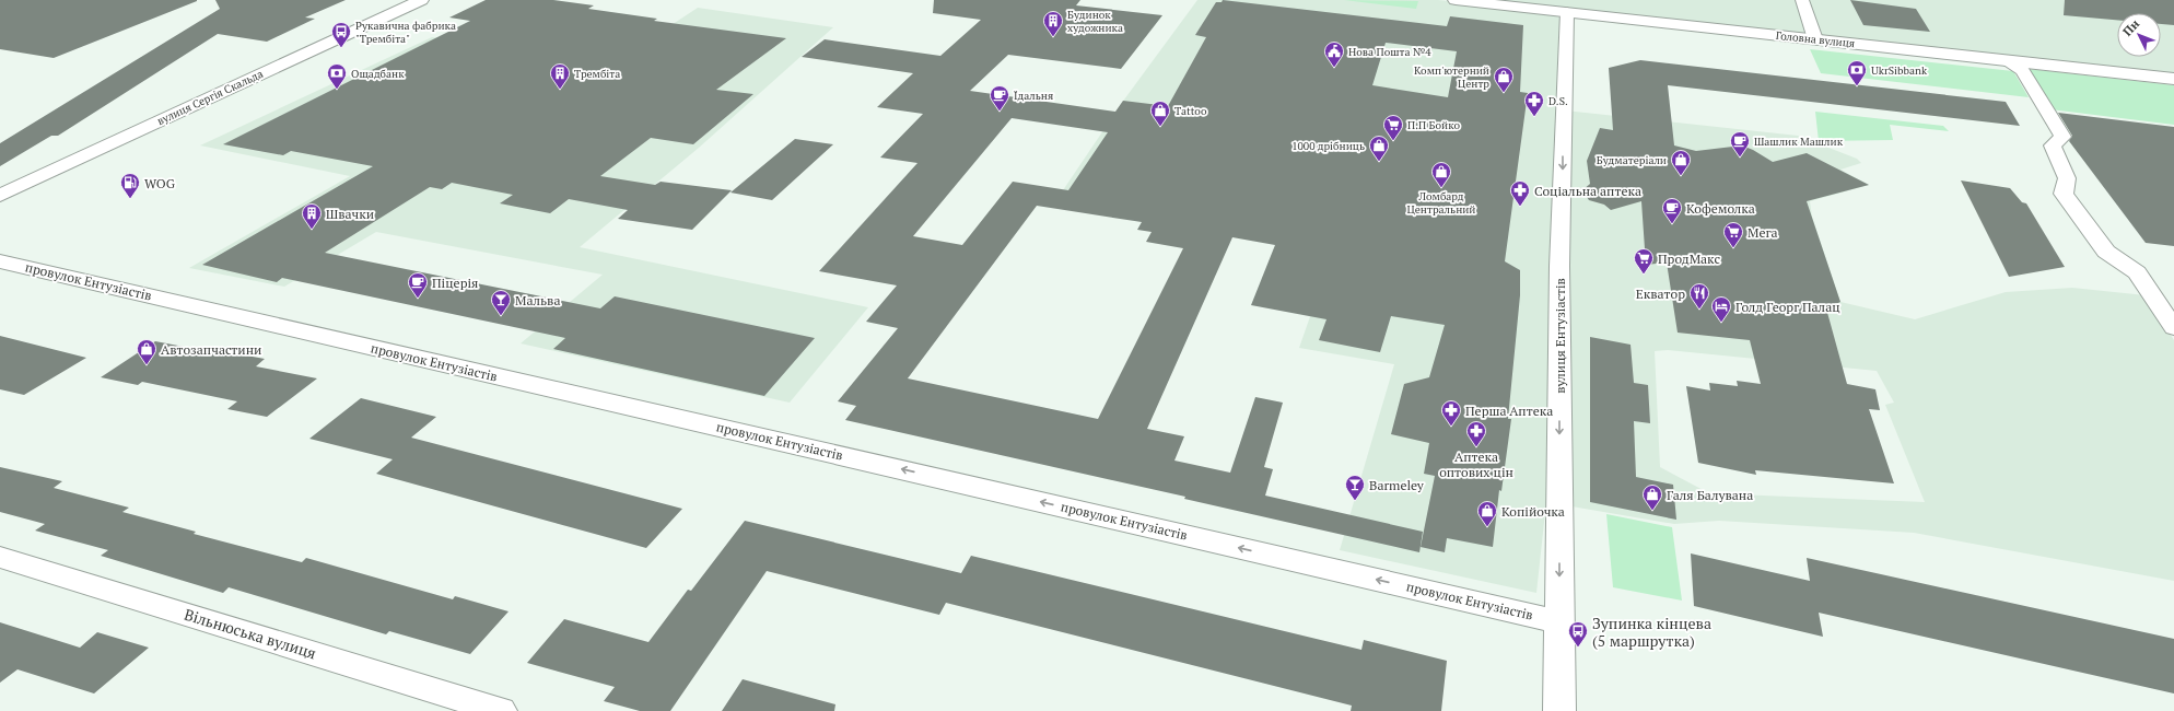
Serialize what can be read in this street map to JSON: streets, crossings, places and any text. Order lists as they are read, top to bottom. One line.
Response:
{"streets":{"main road":["Головна вулиця","вулиця Сергія Скальда"],"street":["провулок Ентузіастів","вулиця Ентузіастів","Вільнюська вулиця"]},"crossings":[["Головна вулиця","вулиця Ентузіастів"],["провулок Ентузіастів","вулиця Ентузіастів"]],"one_way":["провулок Ентузіастів","вулиця Ентузіастів"],"places":{"building":["Будинок художника","Трембіта","Швачки"],"bus stop":["Рукавична фабрика \"Трембіта\"","Зупинка кінцева (5 маршрутка)"],"public building":["Нова Пошта №4"],"bank":["UkrSibbank","Ощадбанк"],"shop":["Комп'ютерний Центр","Tattoo","1000 дрібниць","Будматеріали","Ломбард Центральний","Автозапчастини","Галя Балувана","Копійочка"],"cafe":["Їдальня","Шашлик Машлик","Кофемолка","Піцерія"],"pharmacy":["D.S.","Соціальна аптека","Перша Аптека","Аптека оптових цін"],"supermarket":["П.П Бойко","Мега","ПродМакс"],"fuel station":["WOG"],"restaurant":["Екватор"],"bar":["Мальва","Barmeley"],"hotel":["Голд Георг Палац"]},"north":"top left"}
